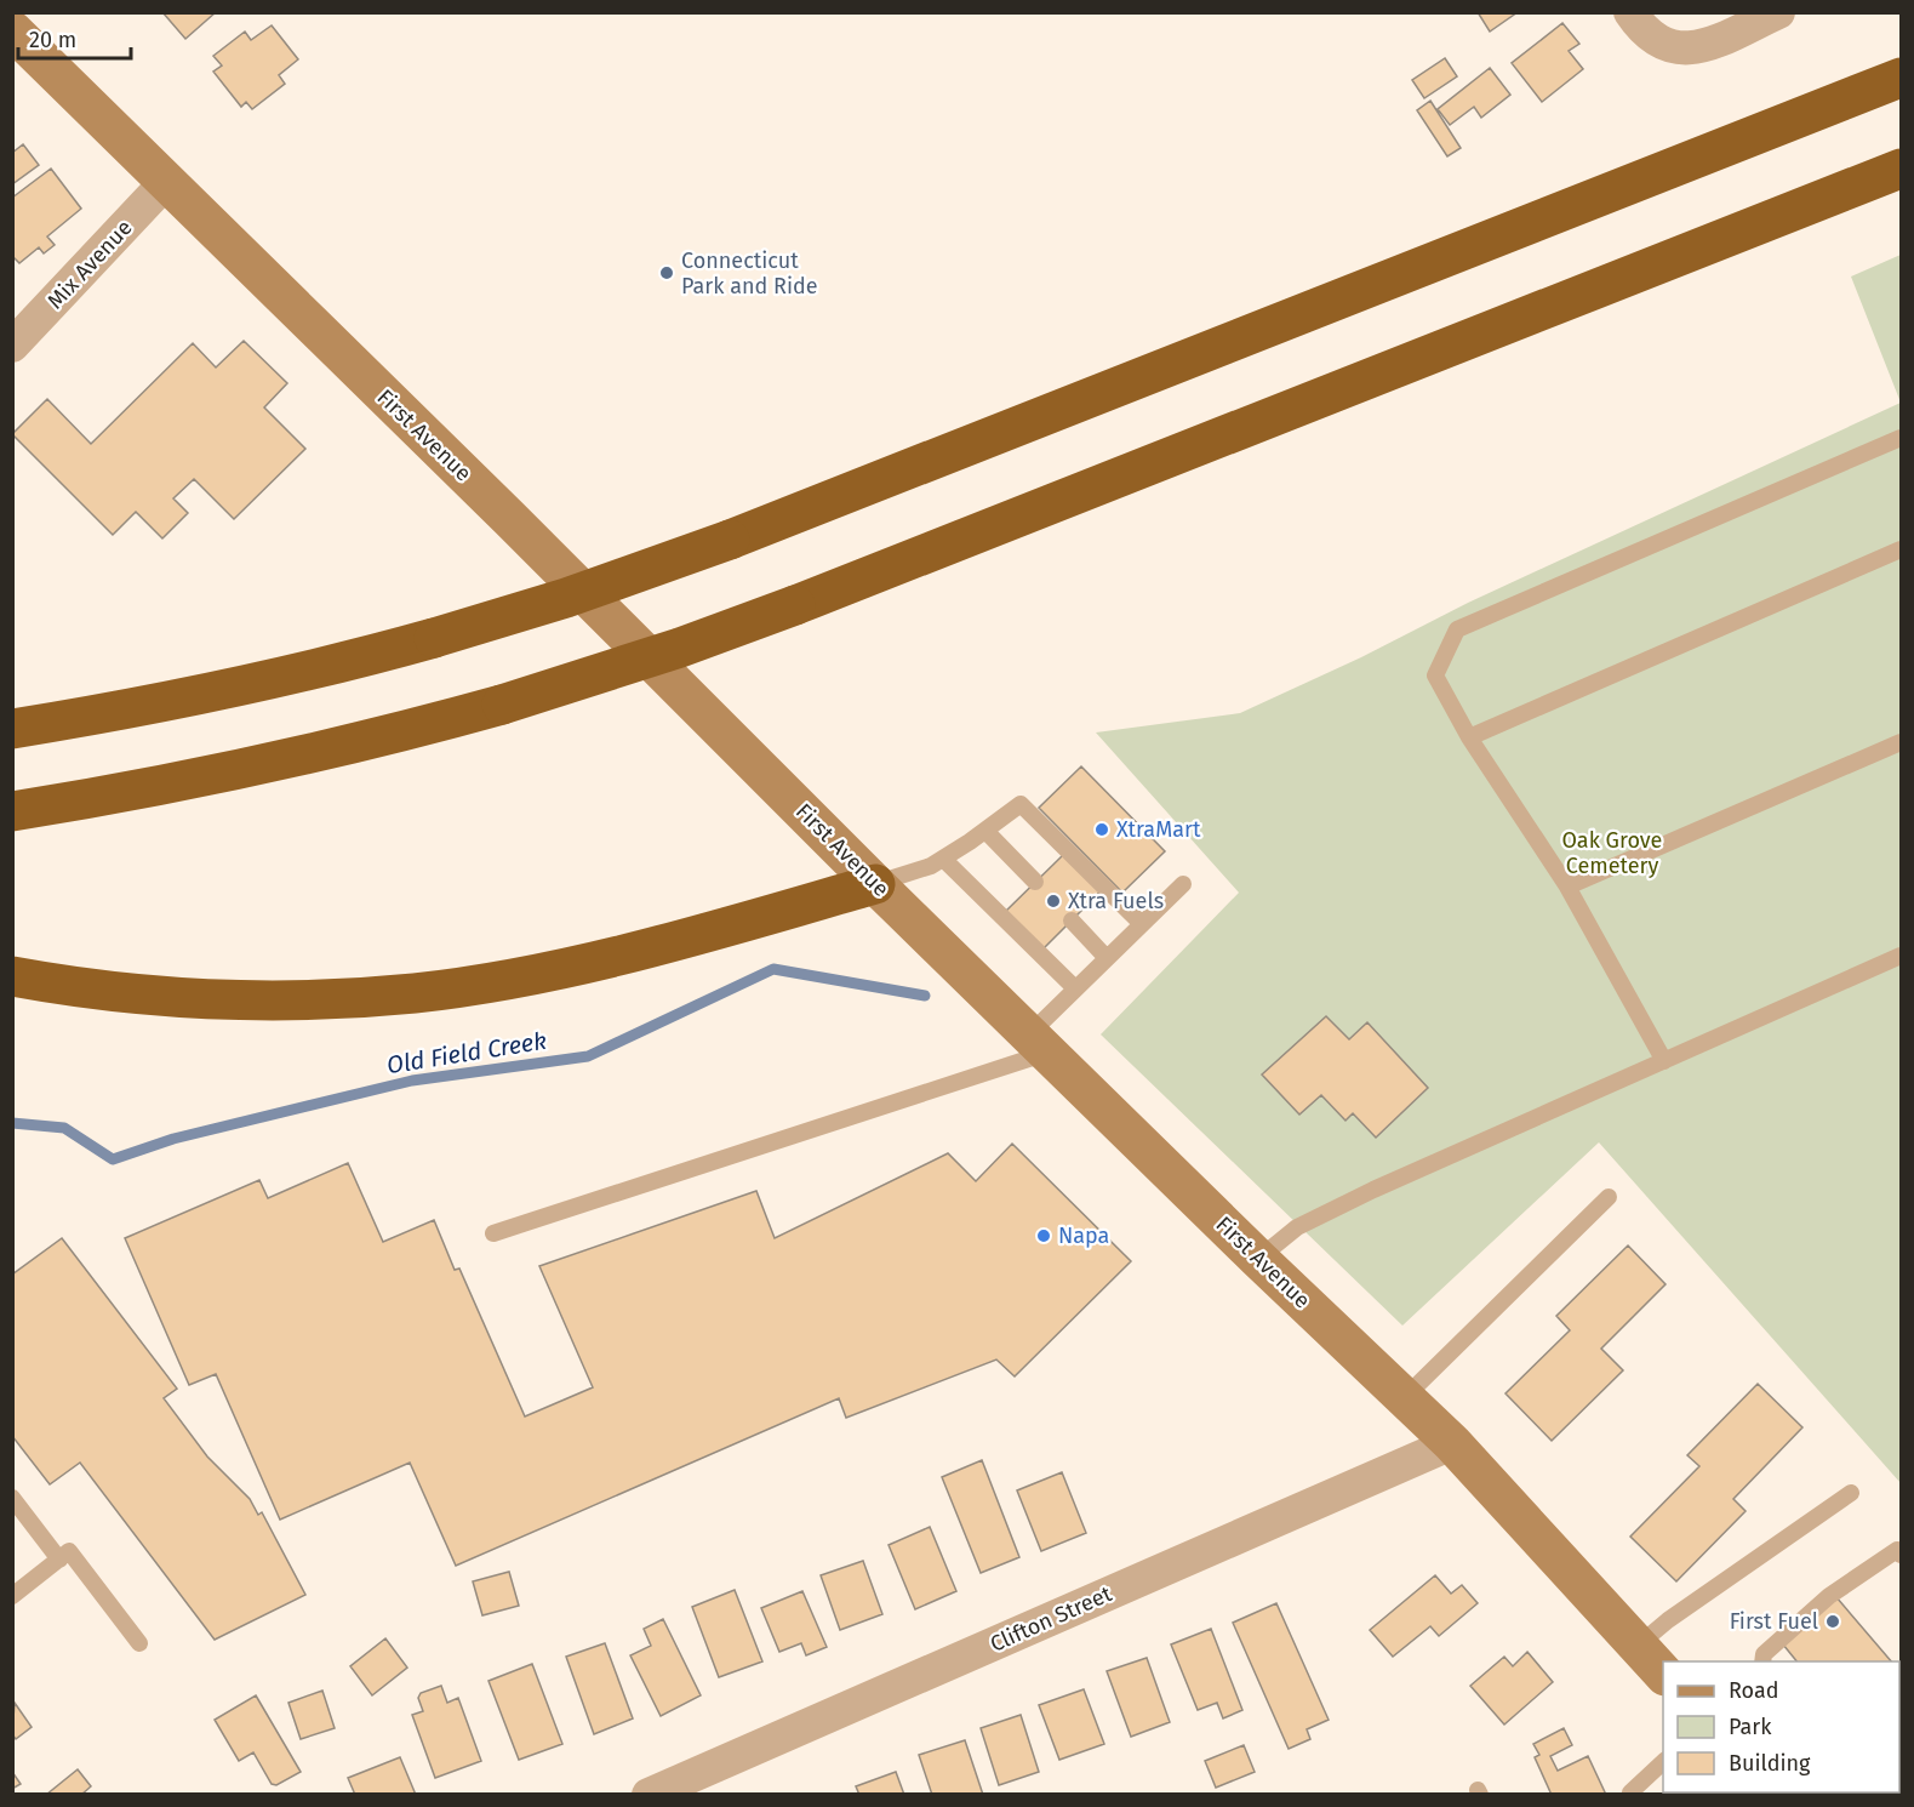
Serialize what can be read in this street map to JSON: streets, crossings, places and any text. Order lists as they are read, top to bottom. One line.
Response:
{"streets":{"main road":["First Avenue"],"street":["Mix Avenue","Clifton Street"]},"crossings":[["Mix Avenue","First Avenue"],["First Avenue","Clifton Street"]],"water":["Old Field Creek"],"parks":["Oak Grove Cemetery"],"places":["Connecticut Park and Ride","XtraMart","Xtra Fuels","Napa","First Fuel"],"legend":["Road","Park","Building"],"scale_bar":"20 m"}
